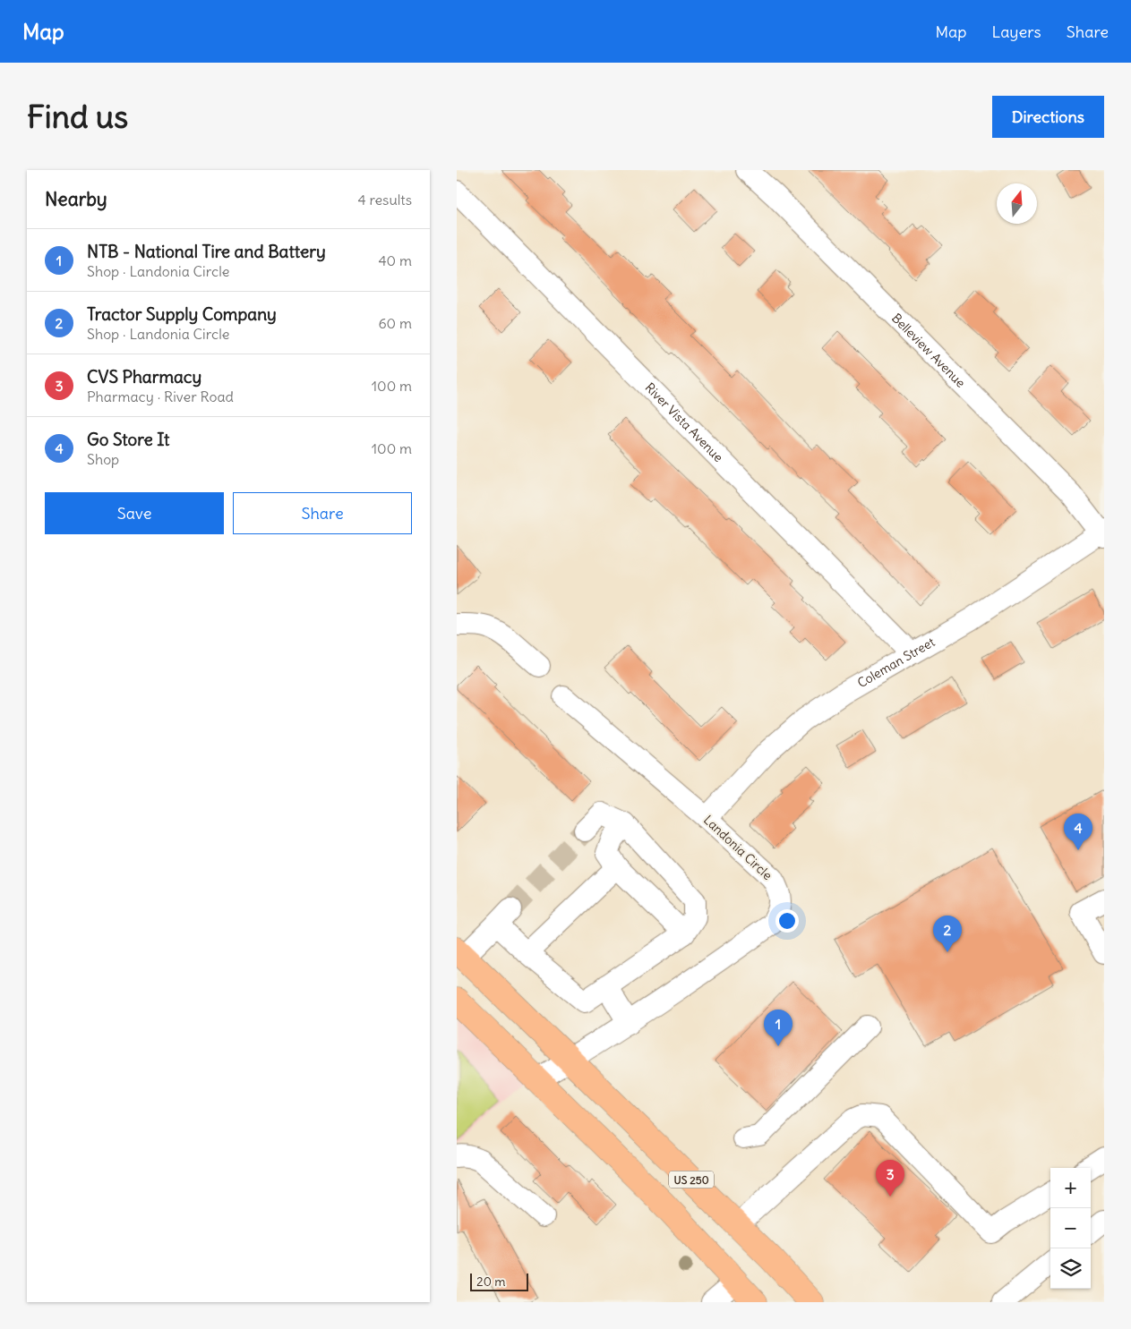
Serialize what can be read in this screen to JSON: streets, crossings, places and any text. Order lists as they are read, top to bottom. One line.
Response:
{"streets":{"highway":["US 250"],"street":["Belleview Avenue","River Vista Avenue","Coleman Street","Landonia Circle"]},"crossings":[["Belleview Avenue","Coleman Street"],["River Vista Avenue","Coleman Street"],["Coleman Street","Landonia Circle"],["Landonia Circle","US 250"]],"scale_bar":"20 m","north":"top","page":{"header":"Map","nav":["Map","Layers","Share"],"buttons":["Directions",["Save","Share"]],"title":"Find us","heading":["Nearby","4 results"],"list":[{"mark":"1","name":"NTB - National Tire and Battery","note":"Shop · Landonia Circle","value":"40 m"},{"mark":"2","name":"Tractor Supply Company","note":"Shop · Landonia Circle","value":"60 m"},{"mark":"3","name":"CVS Pharmacy","note":"Pharmacy · River Road","value":"100 m"},{"mark":"4","name":"Go Store It","note":"Shop","value":"100 m"}],"pins":["4","2","1","3"],"map_buttons":["+","−"],"scale":"20 m"}}
